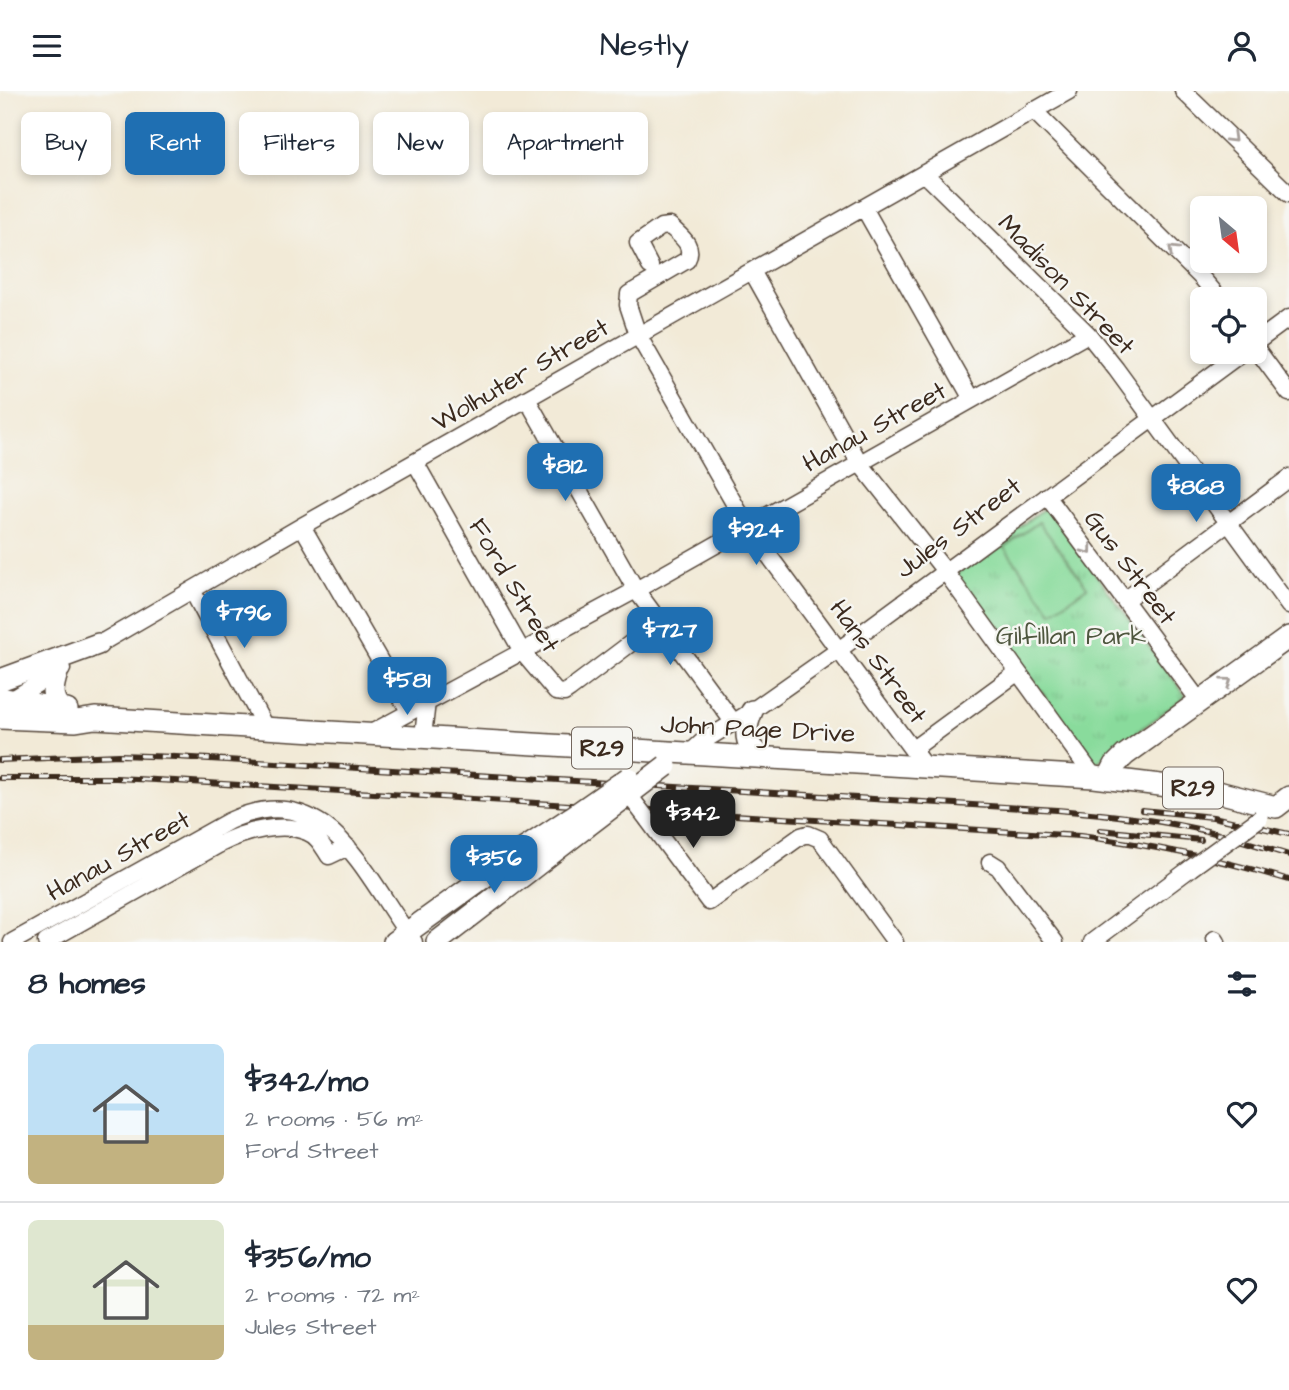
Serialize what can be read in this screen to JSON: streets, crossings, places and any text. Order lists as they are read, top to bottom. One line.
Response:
{"streets":{"main road":["Jules Street","John Page Drive","R29"],"street":["Madison Street","Wolhuter Street","Hanau Street","Gus Street","Ford Street","Hans Street"]},"crossings":[["Madison Street","Wolhuter Street"],["Madison Street","Hanau Street"],["Madison Street","Jules Street"],["Wolhuter Street","Ford Street"],["Wolhuter Street","Hans Street"],["Wolhuter Street","John Page Drive"],["Hanau Street","Ford Street"],["Hanau Street","Hans Street"],["Hanau Street","John Page Drive"],["Jules Street","Gus Street"],["Jules Street","Hans Street"],["Jules Street","John Page Drive"],["Gus Street","R29"],["Hans Street","John Page Drive"],["John Page Drive","R29"]],"parks":["Gilfillan Park"],"north":"bottom right","page":{"header":"Nestly","chip":["Buy","Rent","Filters","New","Apartment"],"price":["$812","$868","$924","$796","$727","$581","$342","$356"],"heading":"8 homes","list":[{"name":"$342/mo","note":"2 rooms · 56 m² · Ford Street"},{"name":"$356/mo","note":"2 rooms · 72 m² · Jules Street"}]}}
